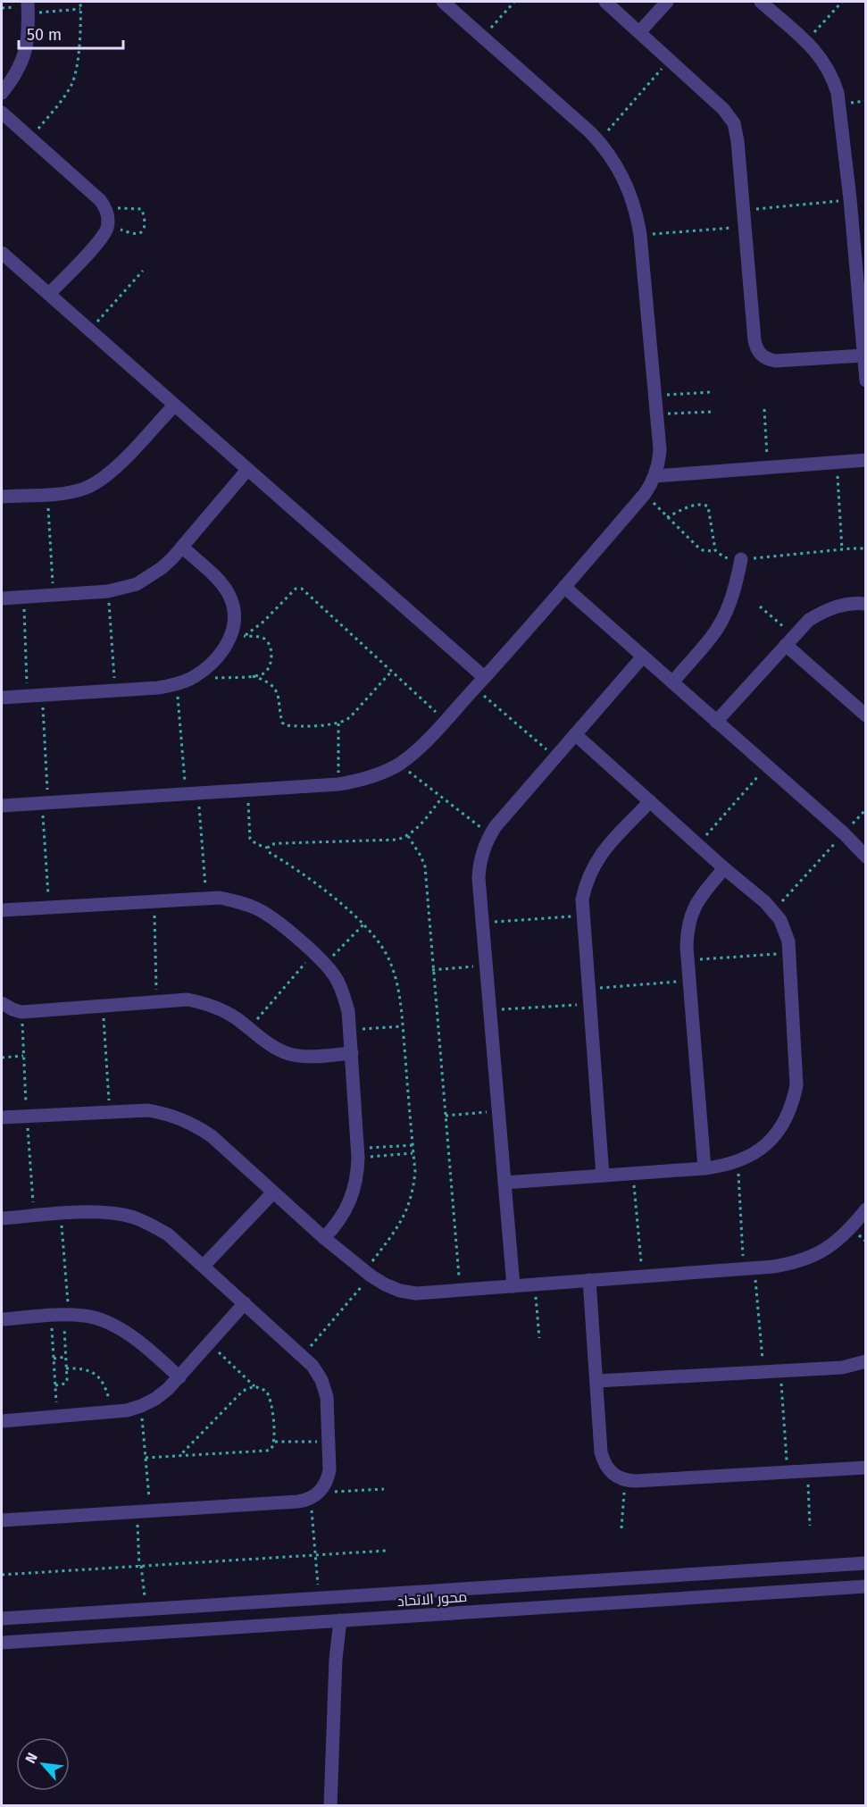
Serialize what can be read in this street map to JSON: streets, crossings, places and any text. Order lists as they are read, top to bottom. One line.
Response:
{"streets":{"street":["محور الاتحاد"]},"scale_bar":"50 m","north":"top left"}
